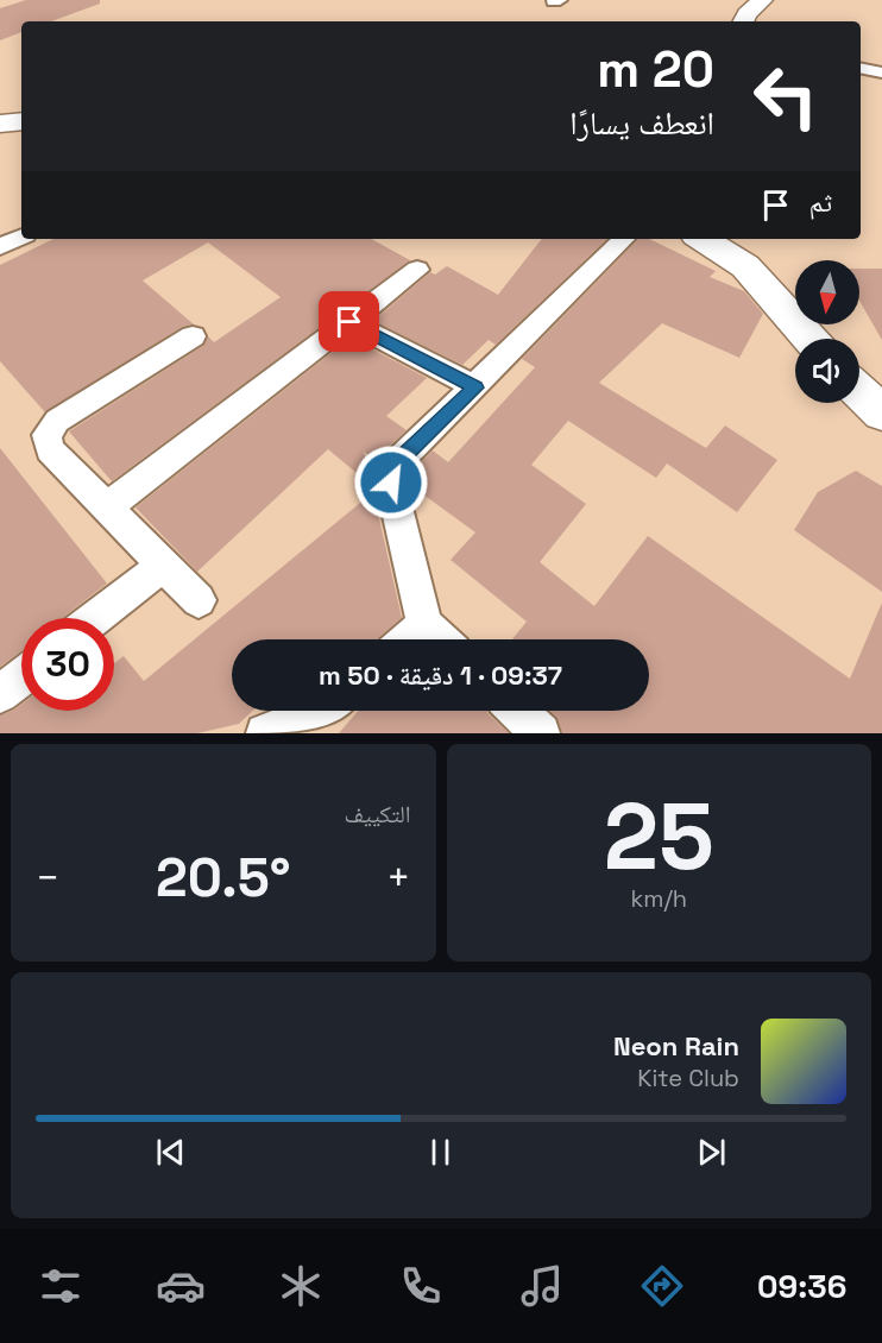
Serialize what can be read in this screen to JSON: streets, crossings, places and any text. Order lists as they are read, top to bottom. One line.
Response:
{"north":"bottom","page":{"turn":["20 m","انعطف يسارًا"],"then":"ثم","limit":"30","trip":"09:37 · 1 دقيقة · 50 m","tile":[["25","km/h"],"التكييف"],"heat":["−","20.5°","+"],"song":["Neon Rain","Kite Club"],"tabs":"09:36"}}
